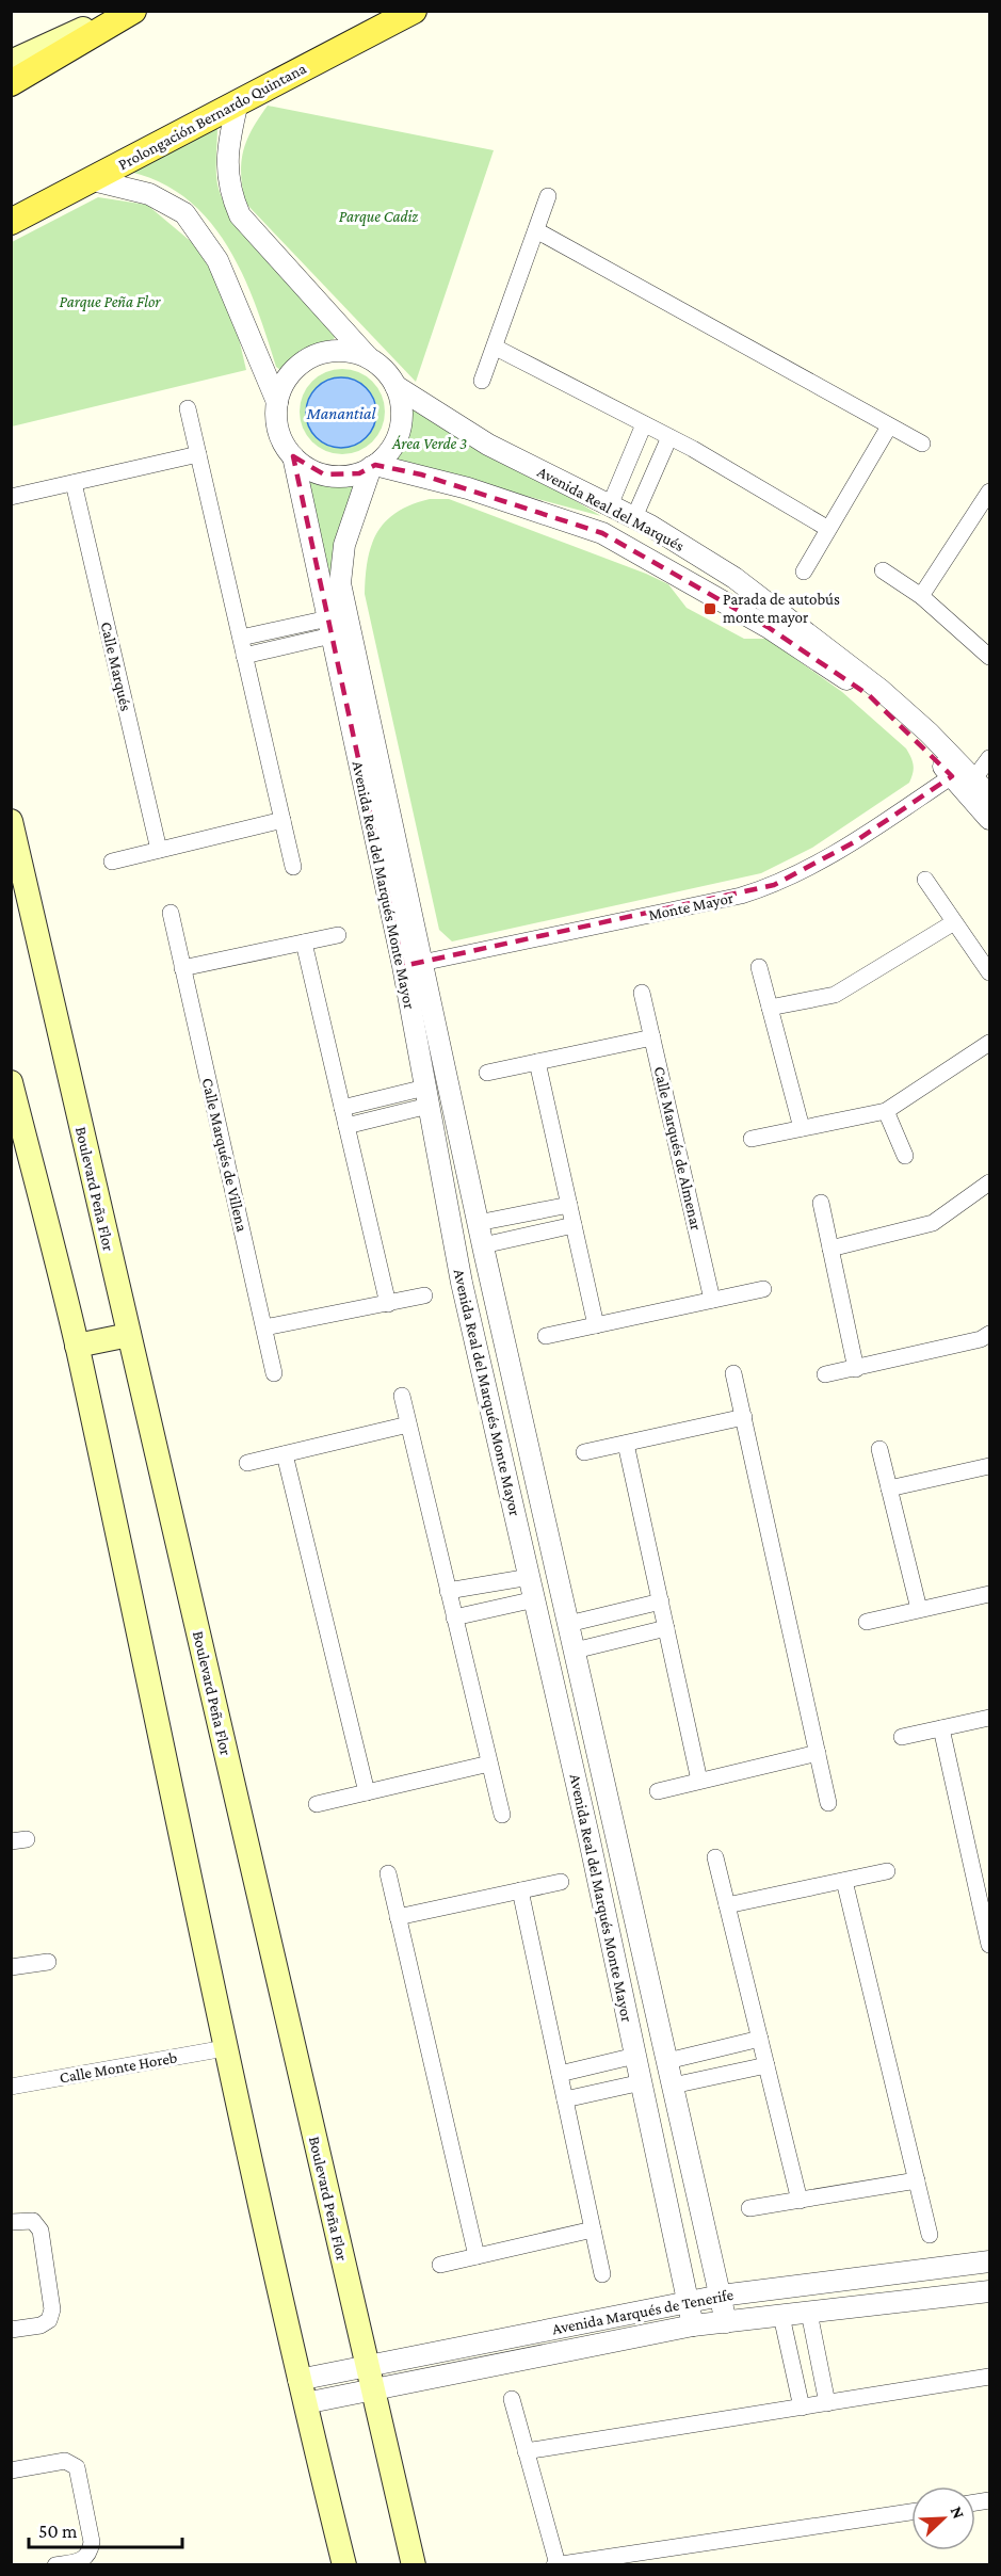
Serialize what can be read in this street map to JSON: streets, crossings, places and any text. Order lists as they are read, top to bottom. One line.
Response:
{"streets":{"main road":["Prolongación Bernardo Quintana","Boulevard Peña Flor"],"street":["Avenida Real del Marqués","Calle Marqués","Avenida Real del Marqués Monte Mayor","Monte Mayor","Calle Marqués de Almenar","Calle Marqués de Villena","Calle Monte Horeb","Avenida Marqués de Tenerife"]},"crossings":[["Avenida Real del Marqués","Avenida Real del Marqués Monte Mayor"],["Avenida Real del Marqués","Monte Mayor"],["Avenida Real del Marqués Monte Mayor","Monte Mayor"],["Avenida Real del Marqués Monte Mayor","Avenida Marqués de Tenerife"],["Boulevard Peña Flor","Avenida Marqués de Tenerife"]],"water":["Manantial"],"parks":["Parque Cadiz","Parque Peña Flor","Área Verde 3"],"places":{"transit":["Parada de autobús monte mayor"]},"scale_bar":"50 m","north":"top right"}
